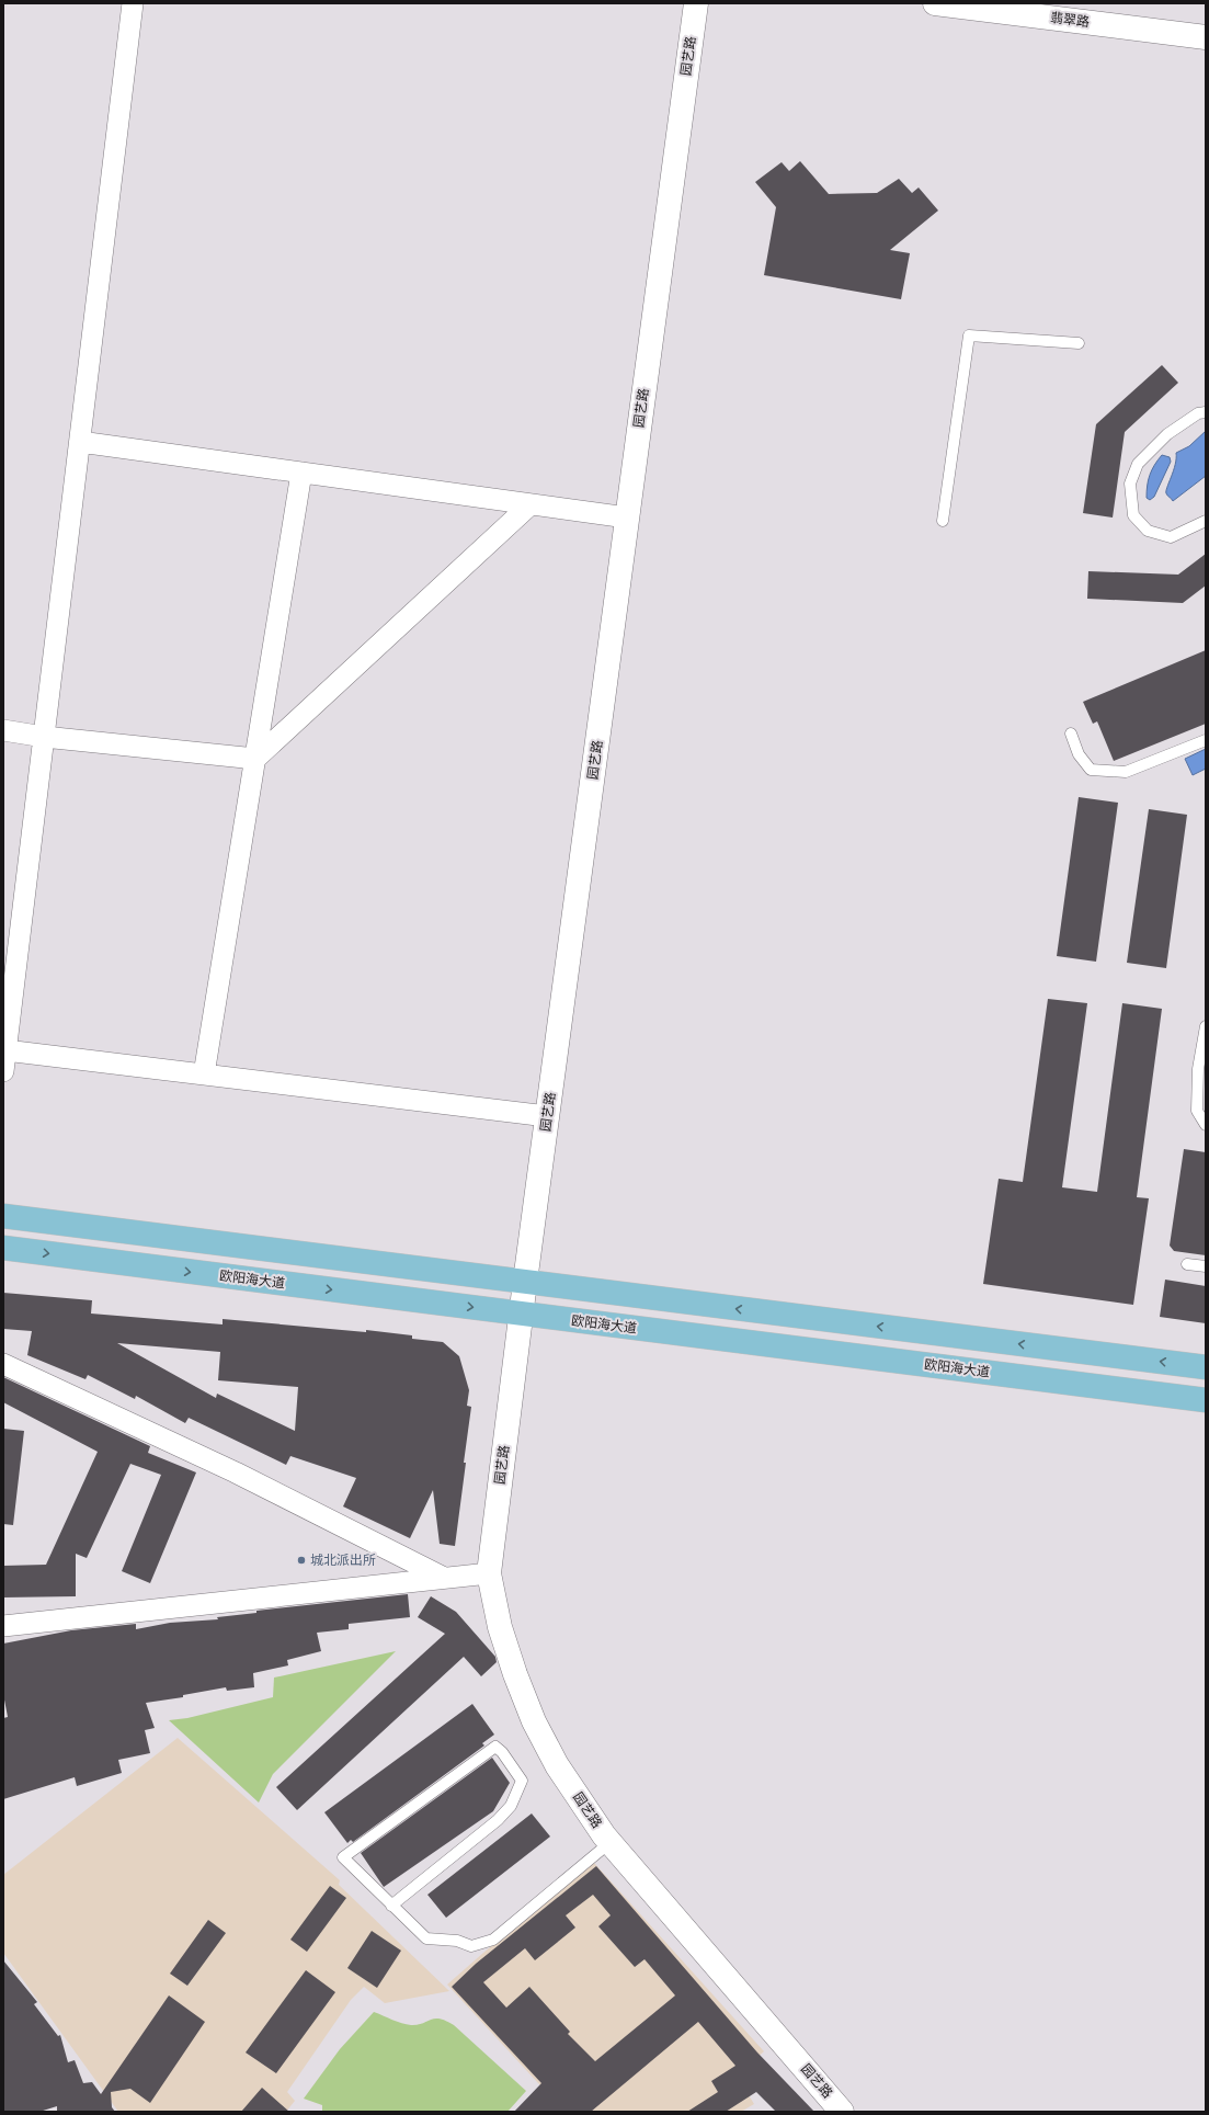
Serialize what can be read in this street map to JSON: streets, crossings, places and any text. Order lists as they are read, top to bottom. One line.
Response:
{"streets":{"main road":["欧阳海大道"],"street":["翡翠路","园艺路"]},"crossings":[["园艺路","欧阳海大道"]],"places":["城北派出所"]}
